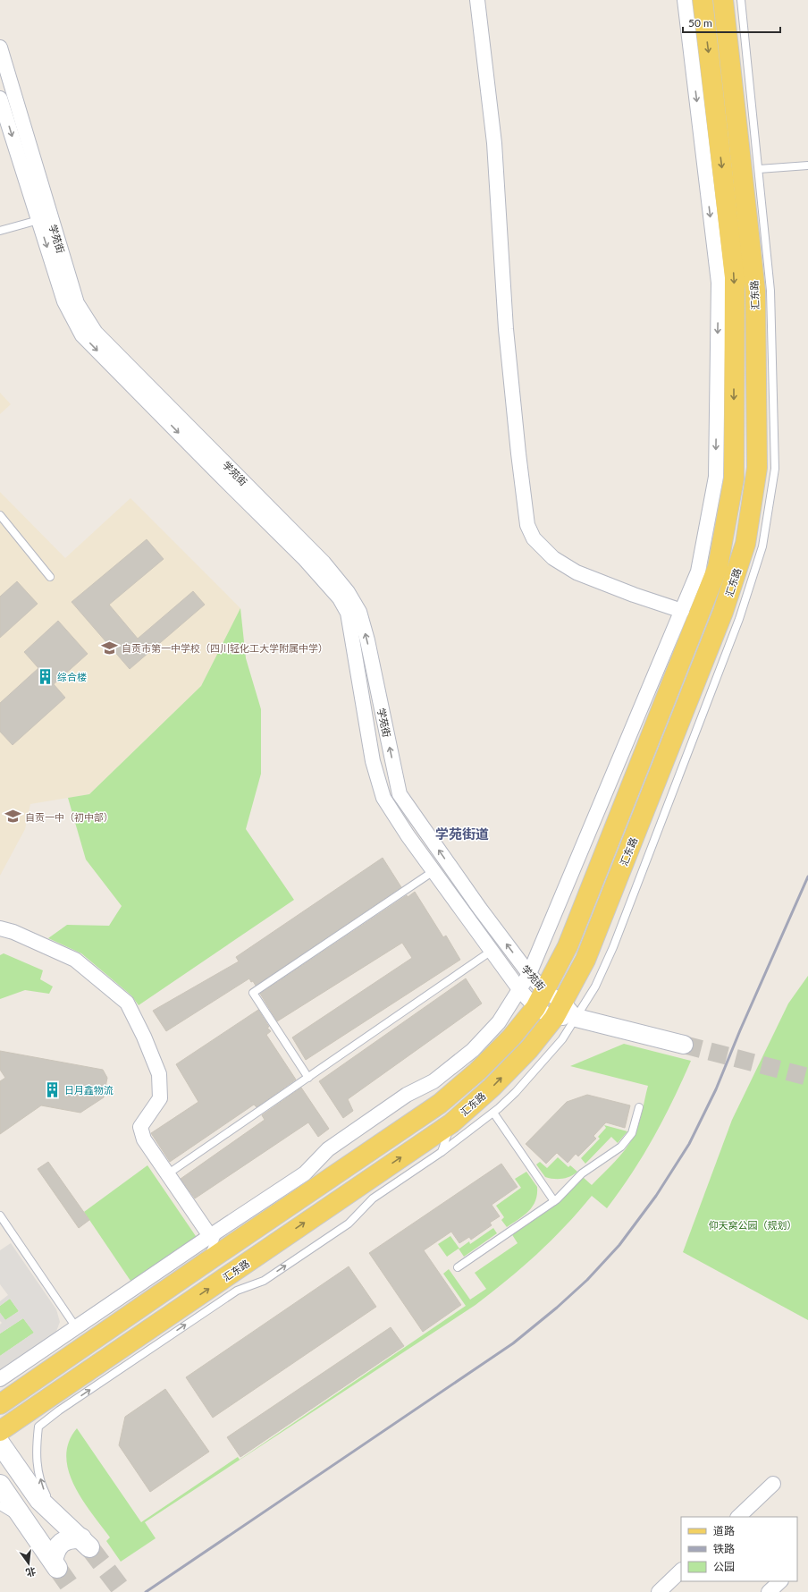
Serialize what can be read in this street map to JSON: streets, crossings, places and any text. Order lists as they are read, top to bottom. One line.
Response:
{"streets":{"main road":["汇东路"],"street":["学苑街"]},"crossings":[["学苑街","汇东路"]],"districts":["学苑街道"],"parks":["仰天窝公园（规划）"],"places":{"school or university":["自贡市第一中学校（四川轻化工大学附属中学）","自贡一中（初中部）"],"building":["综合楼","日月鑫物流"]},"legend":["道路","铁路","公园"],"scale_bar":"50 m","north":"bottom"}
